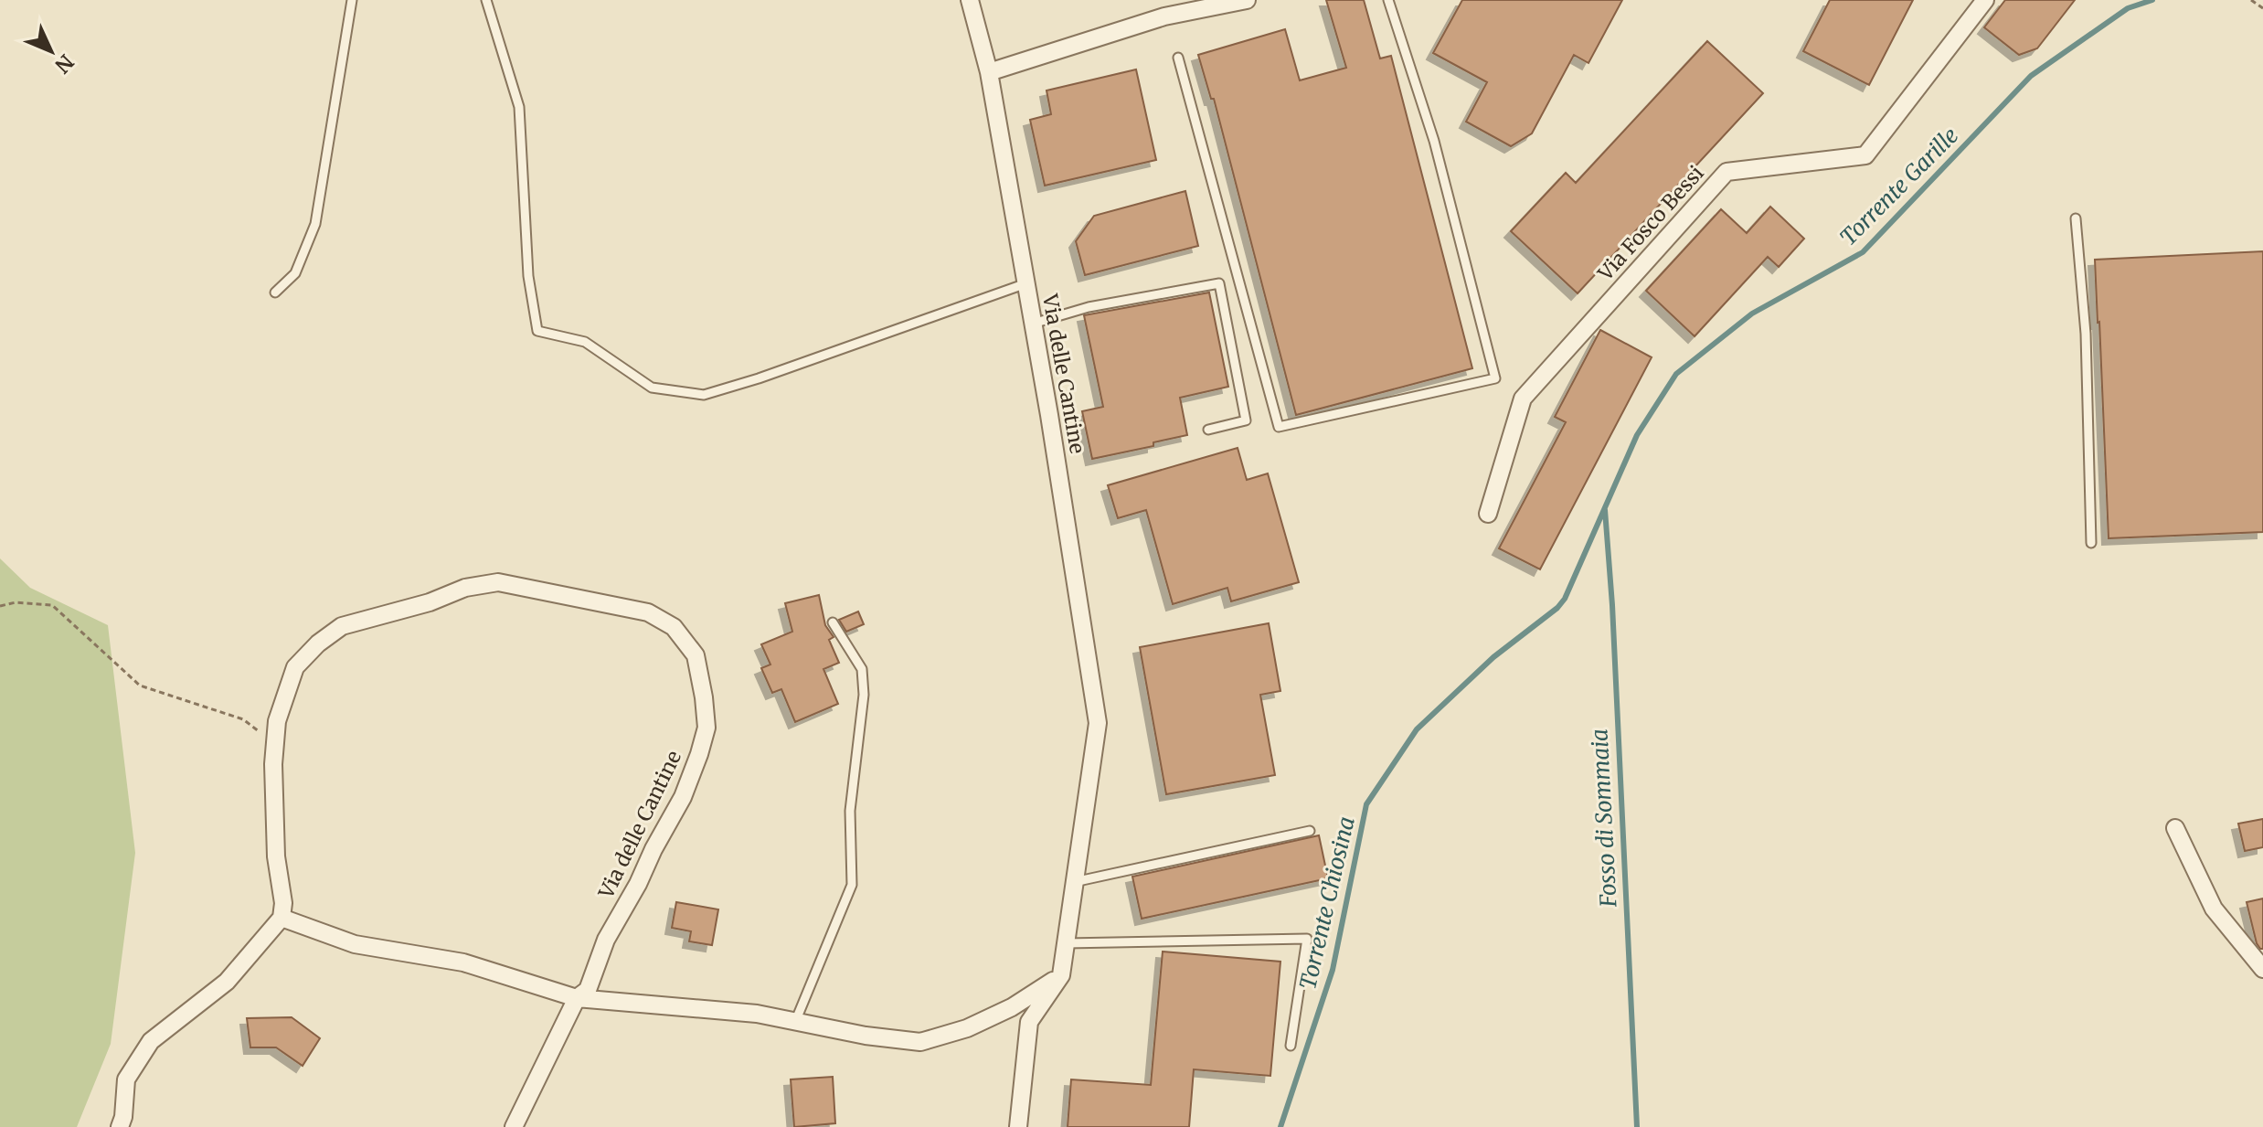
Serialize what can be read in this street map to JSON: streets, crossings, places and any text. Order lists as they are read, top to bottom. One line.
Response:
{"streets":{"street":["Via Fosco Bessi","Via delle Cantine"]},"water":["Torrente Garille","Fosso di Sommaia","Torrente Chiosina"],"north":"bottom right"}
